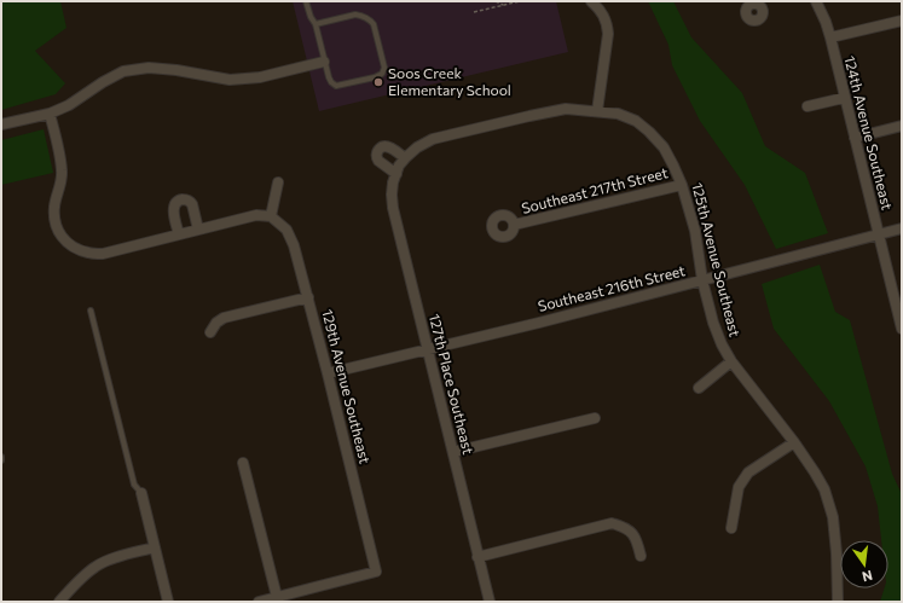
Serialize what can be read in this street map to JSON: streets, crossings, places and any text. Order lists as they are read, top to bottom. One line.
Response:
{"streets":{"street":["124th Avenue Southeast","Southeast 217th Street","125th Avenue Southeast","Southeast 216th Street","127th Place Southeast","129th Avenue Southeast"]},"crossings":[["124th Avenue Southeast","Southeast 216th Street"],["Southeast 217th Street","125th Avenue Southeast"],["125th Avenue Southeast","Southeast 216th Street"],["125th Avenue Southeast","127th Place Southeast"],["Southeast 216th Street","127th Place Southeast"],["Southeast 216th Street","129th Avenue Southeast"]],"places":["Soos Creek Elementary School"],"north":"bottom"}
